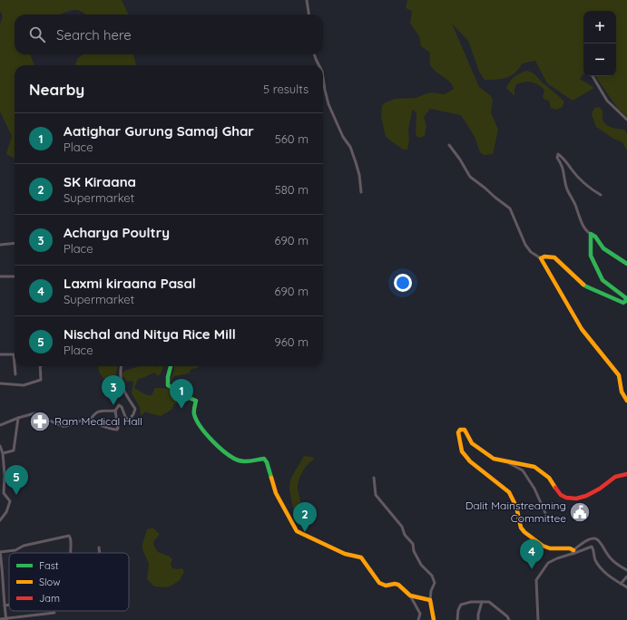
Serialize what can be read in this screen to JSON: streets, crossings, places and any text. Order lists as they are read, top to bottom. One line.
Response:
{"places":{"pharmacy":["Ram Medical Hall"],"public building":["Dalit Mainstreaming Committee"]},"legend":["Fast","Slow","Jam"],"page":{"map_buttons":["+","−"],"search":"Search here","heading":["Nearby","5 results"],"list":[{"mark":"1","name":"Aatighar Gurung Samaj Ghar","note":"Place","value":"560 m"},{"mark":"2","name":"SK Kiraana","note":"Supermarket","value":"580 m"},{"mark":"3","name":"Acharya Poultry","note":"Place","value":"690 m"},{"mark":"4","name":"Laxmi kiraana Pasal","note":"Supermarket","value":"690 m"},{"mark":"5","name":"Nischal and Nitya Rice Mill","note":"Place","value":"960 m"}],"pins":["3","1","5","2","4"]}}
